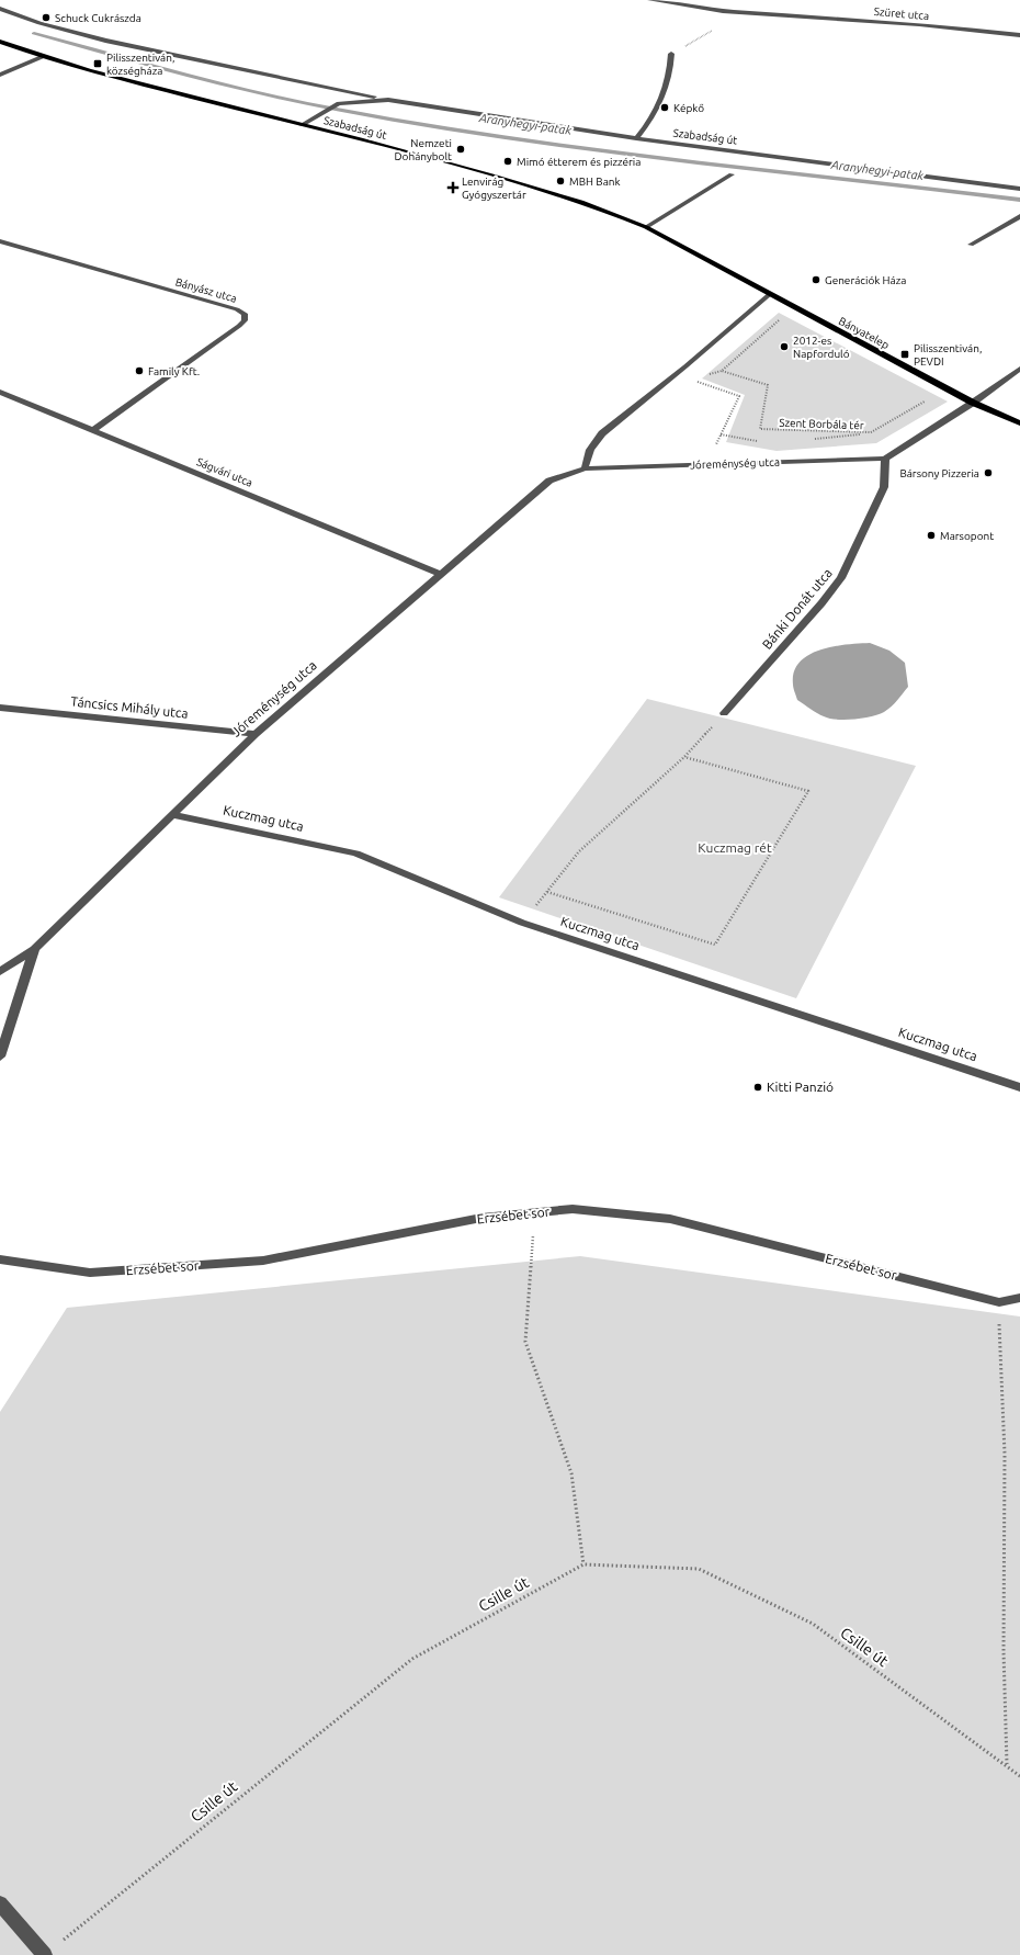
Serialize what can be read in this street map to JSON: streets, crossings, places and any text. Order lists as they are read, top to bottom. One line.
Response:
{"streets":{"main road":["Szabadság út","Bányatelep"],"street":["Szüret utca","Bányász utca","Jóreménység utca","Ságvári utca","Bánki Donát utca","Táncsics Mihály utca","Kuczmag utca","Erzsébet sor"],"path":["Szent Borbála tér","Csille út"]},"crossings":[["Szabadság út","Bányatelep"],["Bányász utca","Ságvári utca"],["Jóreménység utca","Ságvári utca"],["Jóreménység utca","Bánki Donát utca"],["Jóreménység utca","Táncsics Mihály utca"],["Jóreménység utca","Kuczmag utca"]],"water":["Aranyhegyi-patak"],"parks":["Kuczmag rét"],"places":{"other":["Schuck Cukrászda","Képkő","Nemzeti Dohánybolt","Mimó étterem és pizzéria","MBH Bank","Generációk Háza","2012-es Napforduló","Family Kft.","Bársony Pizzeria","Marsopont","Kitti Panzió"],"transit":["Pilisszentiván, községháza","Pilisszentiván, PEVDI"],"health":["Lenvirág Gyógyszertár"]}}
